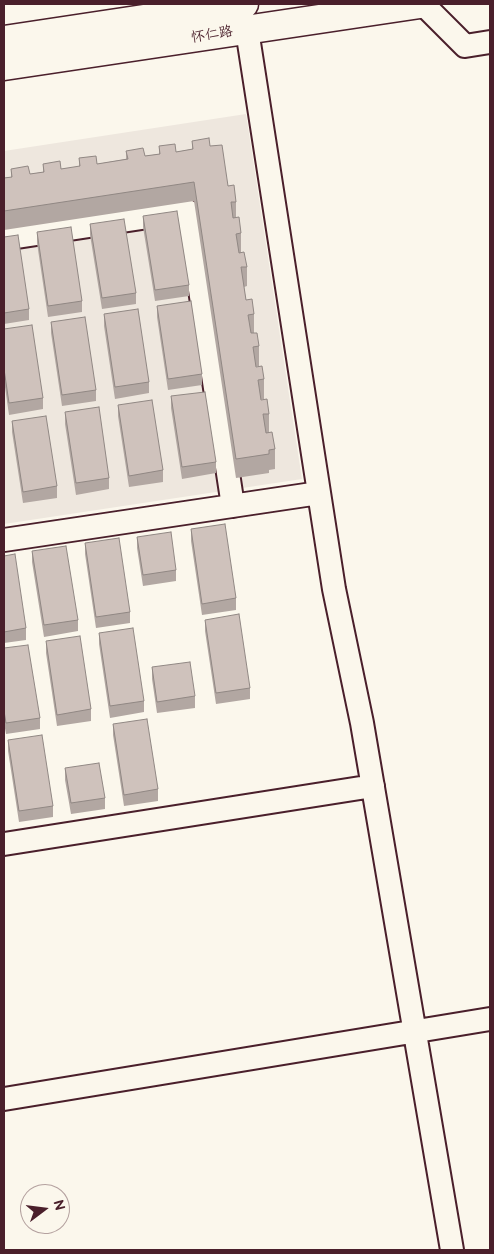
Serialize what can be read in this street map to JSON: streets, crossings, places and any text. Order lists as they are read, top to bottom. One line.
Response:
{"streets":{"main road":["怀仁路"]},"north":"right"}
